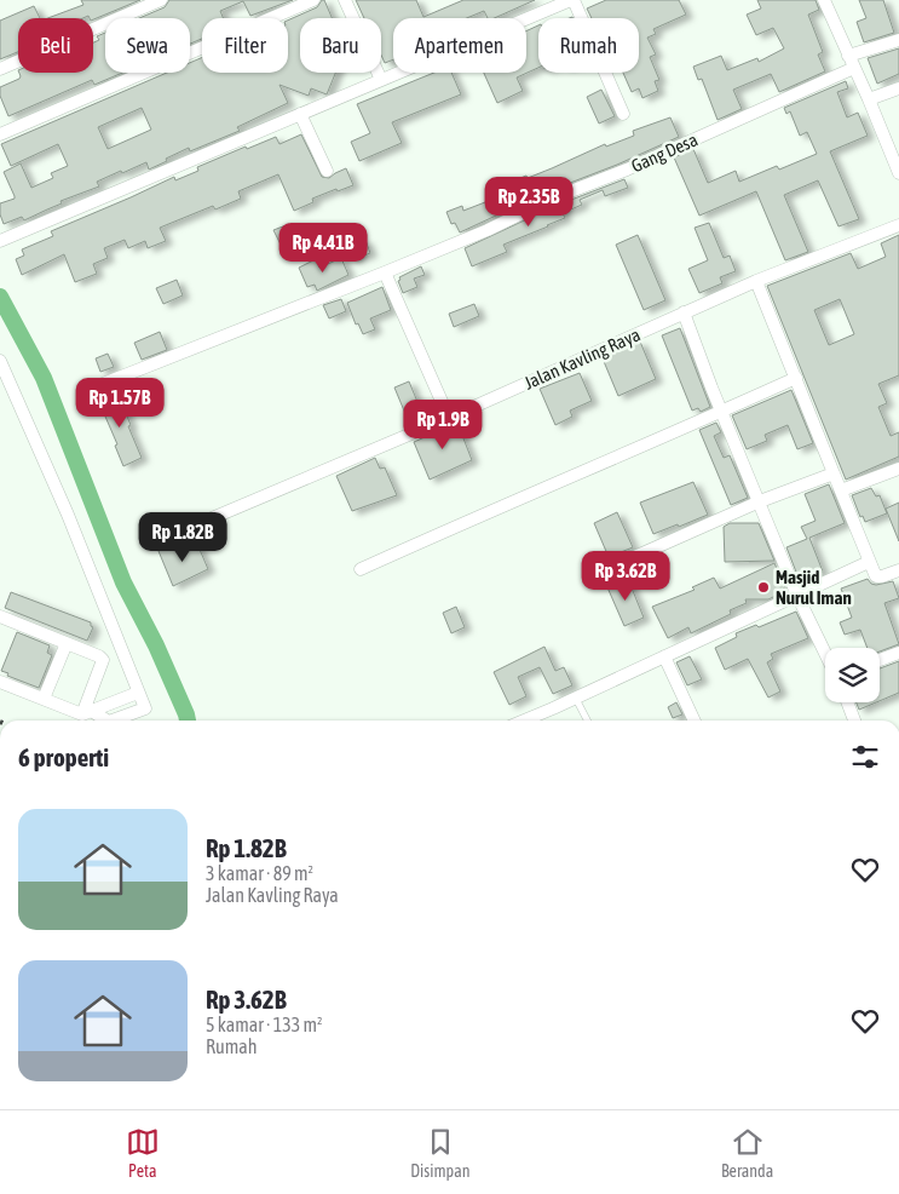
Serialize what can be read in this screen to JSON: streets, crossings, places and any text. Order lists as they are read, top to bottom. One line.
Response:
{"streets":{"street":["Gang Desa","Jalan Kavling Raya"]},"places":["Masjid Nurul Iman"],"page":{"chip":["Beli","Sewa","Filter","Baru","Apartemen","Rumah"],"price":["Rp 2.35B","Rp 4.41B","Rp 1.57B","Rp 1.9B","Rp 1.82B","Rp 3.62B"],"heading":"6 properti","list":[{"name":"Rp 1.82B","note":"3 kamar · 89 m² · Jalan Kavling Raya"},{"name":"Rp 3.62B","note":"5 kamar · 133 m² · Rumah"}],"tabs":["Peta","Disimpan","Beranda"]}}
